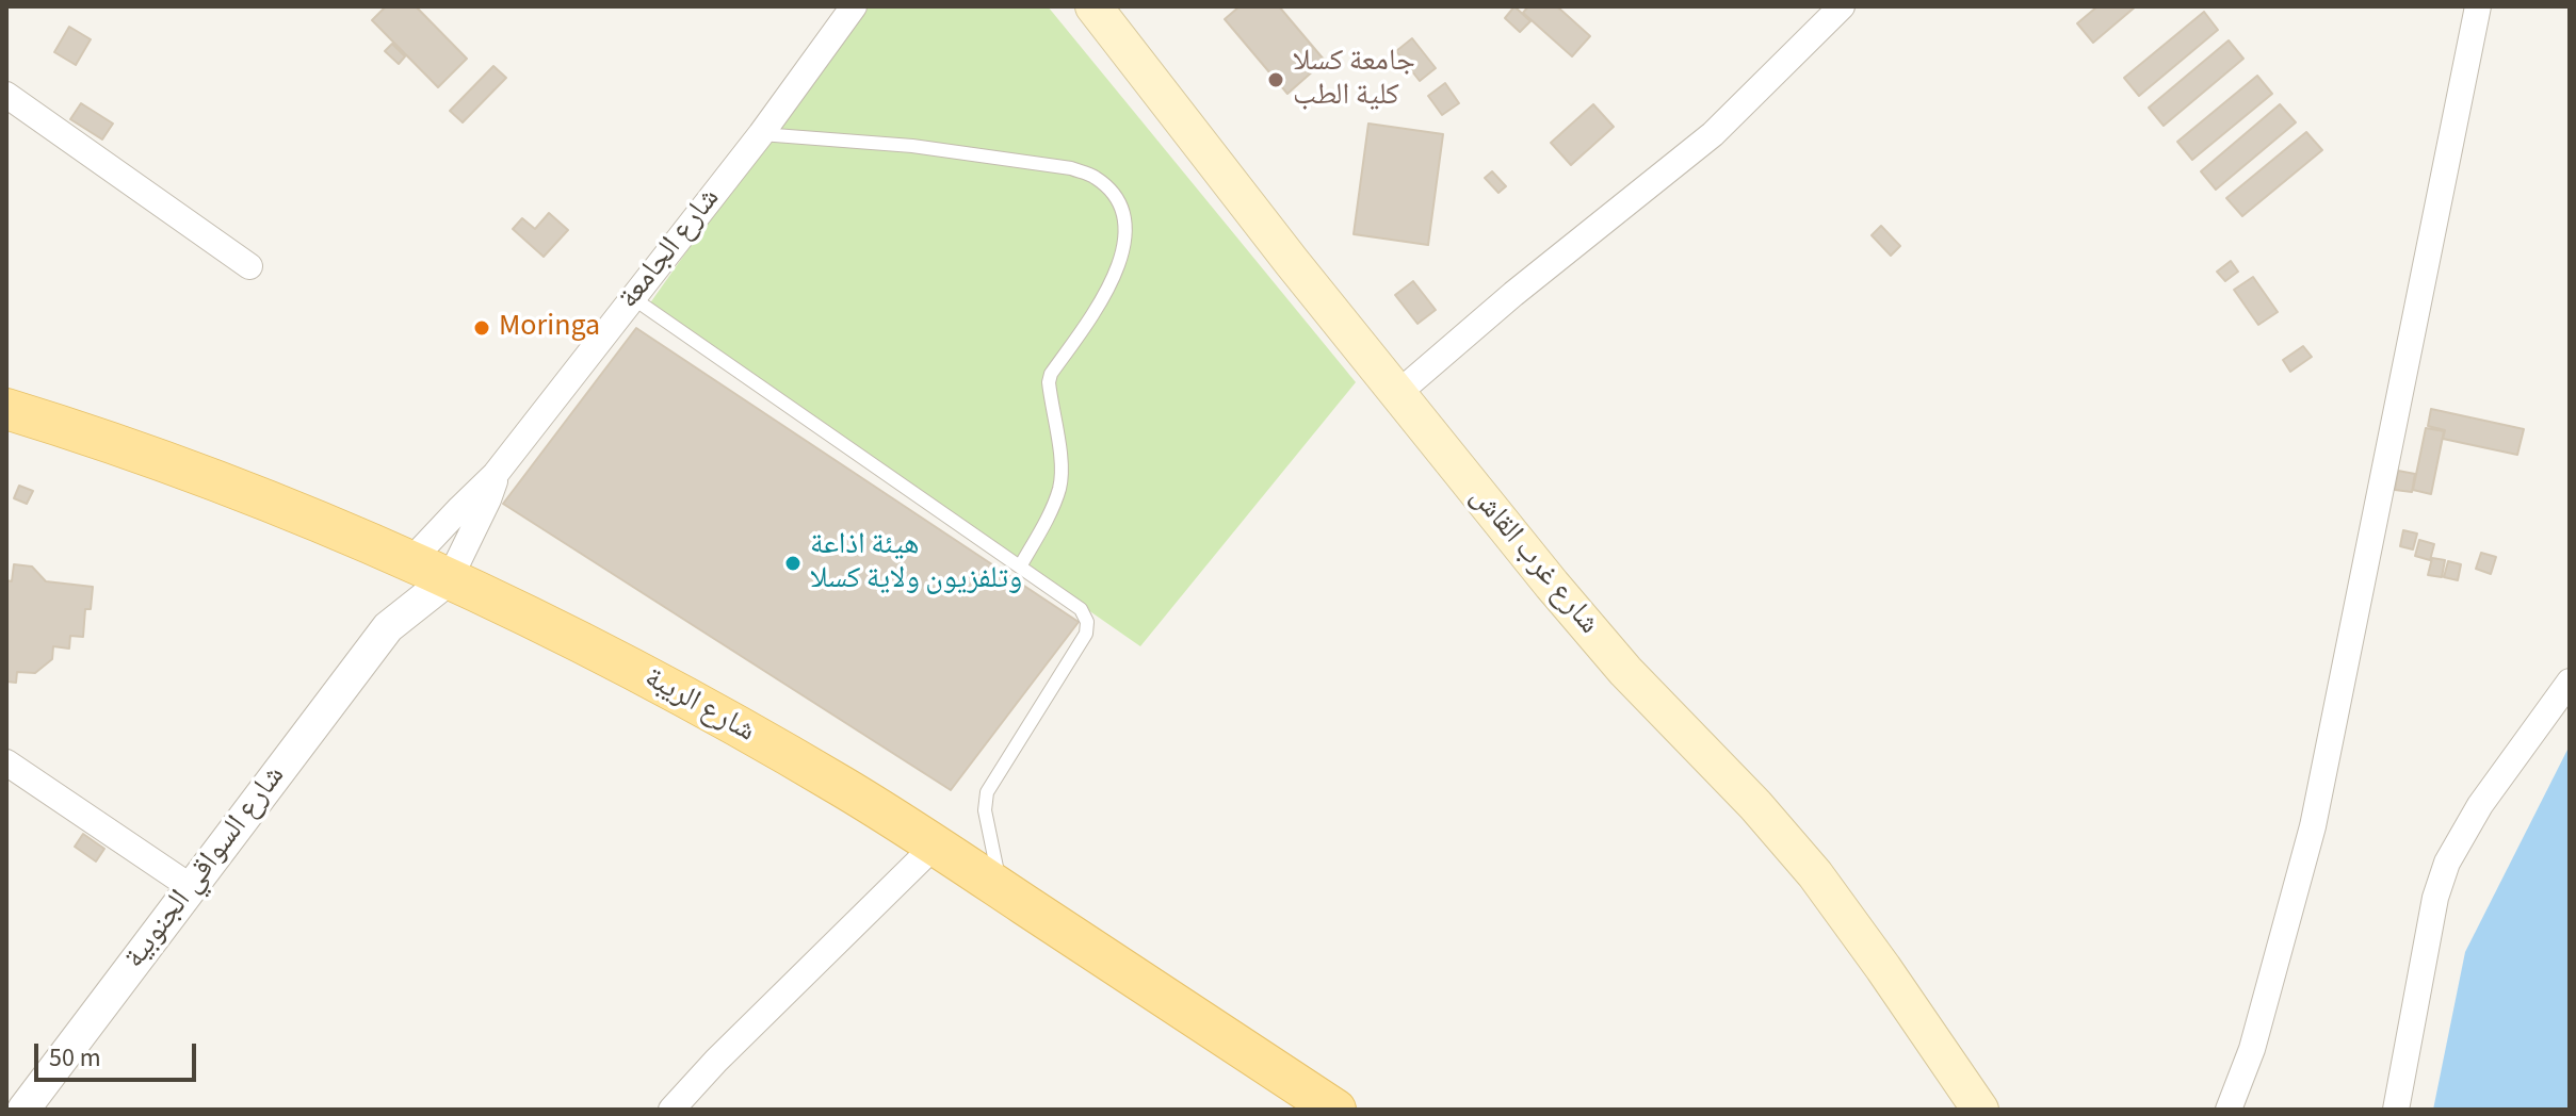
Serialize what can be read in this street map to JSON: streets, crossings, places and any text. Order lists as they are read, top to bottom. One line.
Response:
{"streets":{"main road":["شارع غرب القاش","شارع الريبة"],"street":["شارع الجامعة","شارع السواقي الجنوبية"]},"crossings":[["شارع الجامعة","شارع الريبة"],["شارع الجامعة","شارع السواقي الجنوبية"],["شارع الريبة","شارع السواقي الجنوبية"]],"places":["جامعة كسلا كلية الطب","Moringa","هيئة اذاعة وتلفزيون ولاية كسلا"],"scale_bar":"50 m"}
